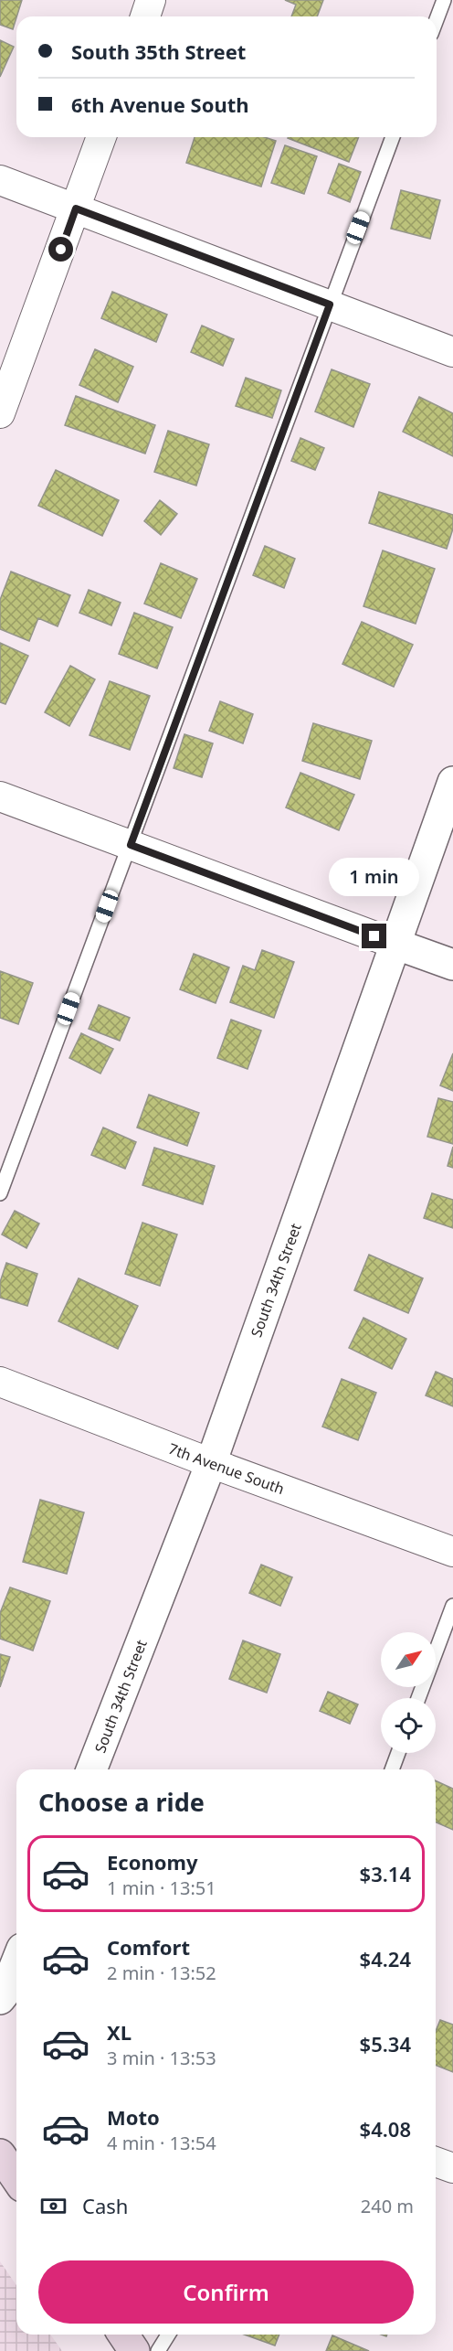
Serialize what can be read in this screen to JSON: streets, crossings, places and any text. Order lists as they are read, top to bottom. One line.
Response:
{"streets":{"street":["South 34th Street","7th Avenue South"]},"crossings":[["South 34th Street","7th Avenue South"]],"north":"top right","page":{"banner":["South 35th Street","6th Avenue South"],"bubble":"1 min","heading":"Choose a ride","list":[{"name":"Economy","note":"1 min · 13:51","value":"$3.14"},{"name":"Comfort","note":"2 min · 13:52","value":"$4.24"},{"name":"XL","note":"3 min · 13:53","value":"$5.34"},{"name":"Moto","note":"4 min · 13:54","value":"$4.08"}],"pay":["Cash","240 m"],"buttons":"Confirm"}}
